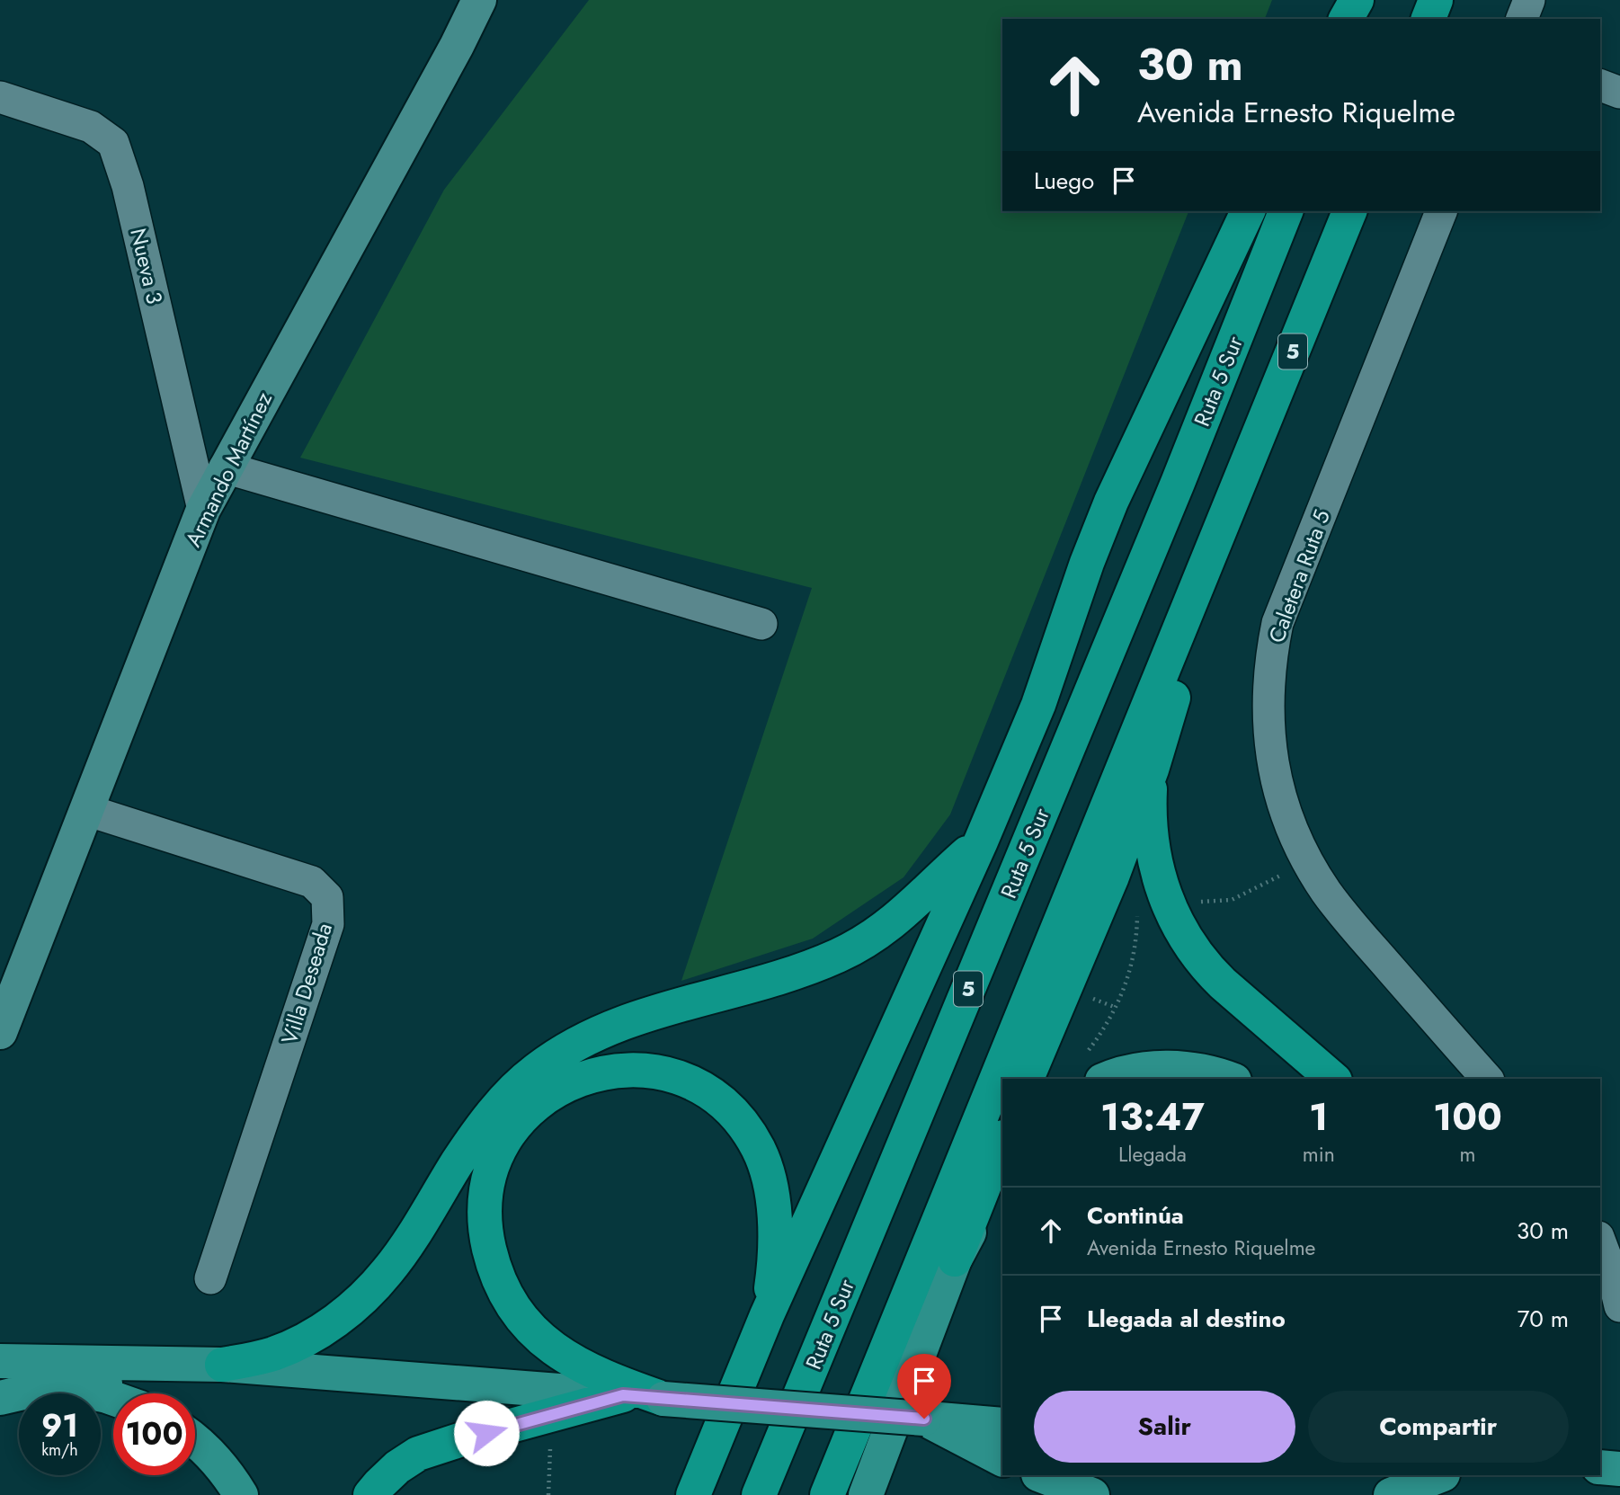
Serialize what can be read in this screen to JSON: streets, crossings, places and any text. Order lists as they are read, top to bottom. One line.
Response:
{"streets":{"highway":["5","Ruta 5 Sur"],"main road":["Armando Martínez"],"street":["Nueva 3","Caletera Ruta 5","Villa Deseada"]},"crossings":[["Nueva 3","Armando Martínez"],["Armando Martínez","Villa Deseada"]],"page":{"turn":["30 m","Avenida Ernesto Riquelme"],"then":"Luego","eta":["13:47","Llegada","1","min","100","m"],"list":[{"name":"Continúa","note":"Avenida Ernesto Riquelme","value":"30 m"},{"name":"Llegada al destino","value":"70 m"}],"buttons":["Salir","Compartir"],"speed":"91 km/h","limit":"100"}}
